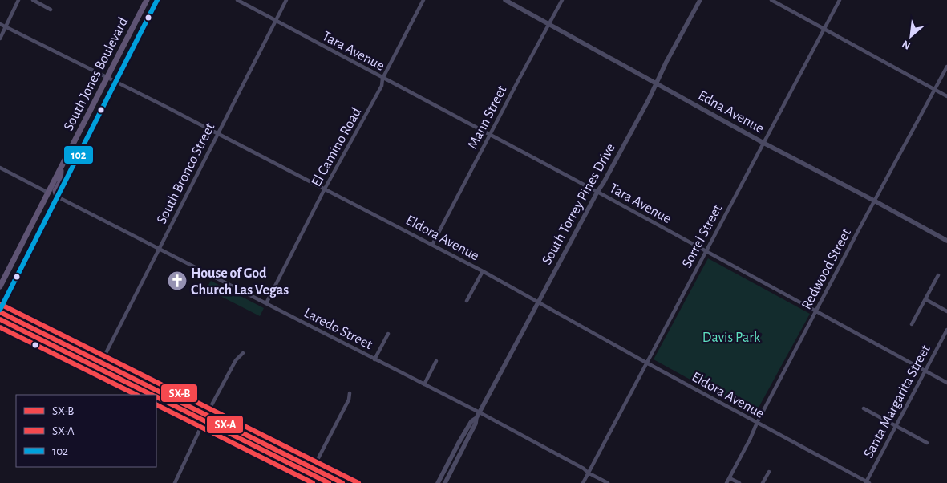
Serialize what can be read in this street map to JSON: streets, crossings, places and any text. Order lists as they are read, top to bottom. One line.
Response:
{"streets":{"main road":["South Jones Boulevard"],"street":["Tara Avenue","Edna Avenue","Mann Street","El Camino Road","South Bronco Street","South Torrey Pines Drive","Sorrel Street","Eldora Avenue","Redwood Street","Laredo Street","Santa Margarita Street"]},"crossings":[["Tara Avenue","Mann Street"],["Tara Avenue","El Camino Road"],["Tara Avenue","South Bronco Street"],["Tara Avenue","South Torrey Pines Drive"],["Tara Avenue","Sorrel Street"],["Tara Avenue","Redwood Street"],["Tara Avenue","Santa Margarita Street"],["South Jones Boulevard","Eldora Avenue"],["South Jones Boulevard","Laredo Street"],["Edna Avenue","Mann Street"],["Edna Avenue","South Torrey Pines Drive"],["Edna Avenue","Sorrel Street"],["Edna Avenue","Redwood Street"],["Mann Street","Eldora Avenue"],["El Camino Road","Eldora Avenue"],["El Camino Road","Laredo Street"],["South Bronco Street","Eldora Avenue"],["South Bronco Street","Laredo Street"],["South Torrey Pines Drive","Eldora Avenue"],["South Torrey Pines Drive","Laredo Street"],["Sorrel Street","Eldora Avenue"],["Sorrel Street","Laredo Street"],["Eldora Avenue","Redwood Street"],["Eldora Avenue","Santa Margarita Street"]],"parks":["Davis Park"],"places":{"church":["House of God Church Las Vegas"]},"lines":["transit line 102","transit line SX-B","transit line SX-A"],"legend":["SX-B","SX-A","102"],"north":"bottom left"}
